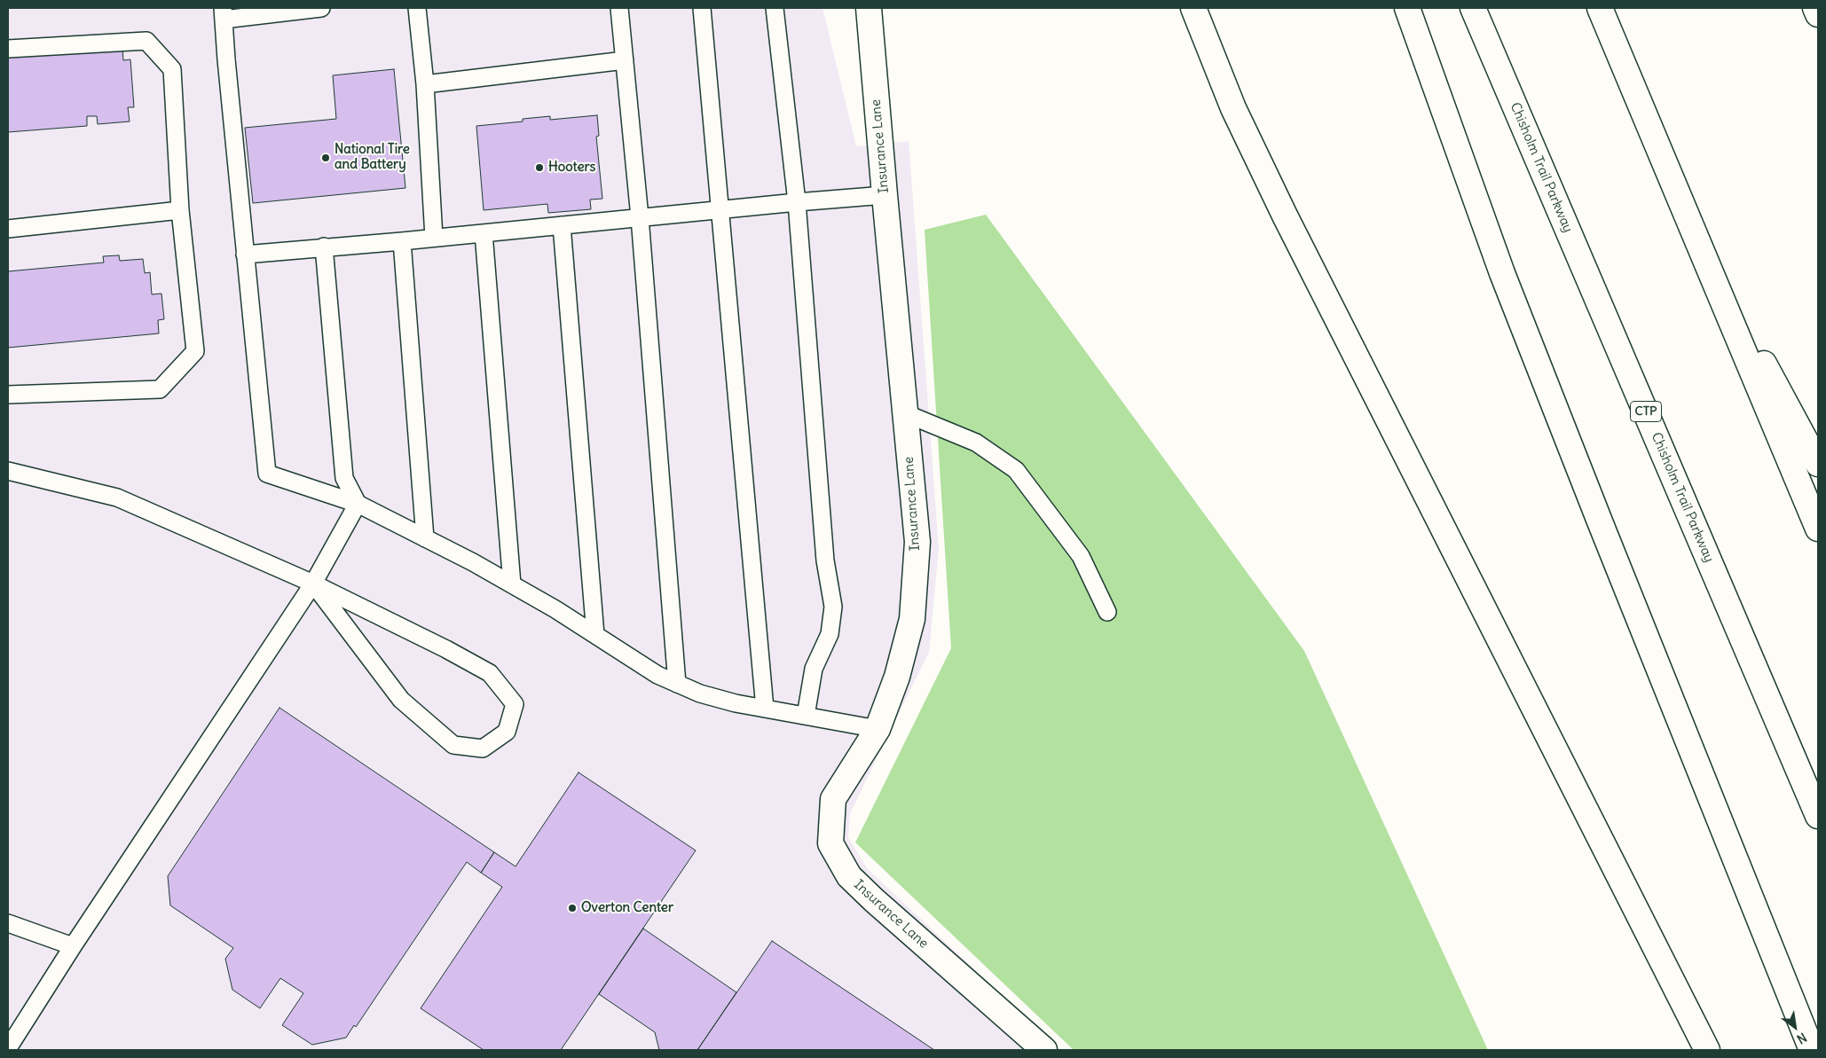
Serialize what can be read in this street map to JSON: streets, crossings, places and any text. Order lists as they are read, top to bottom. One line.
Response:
{"streets":{"main road":["Insurance Lane","Chisholm Trail Parkway","CTP"]},"places":["National Tire and Battery","Hooters","Overton Center"],"north":"bottom right"}
